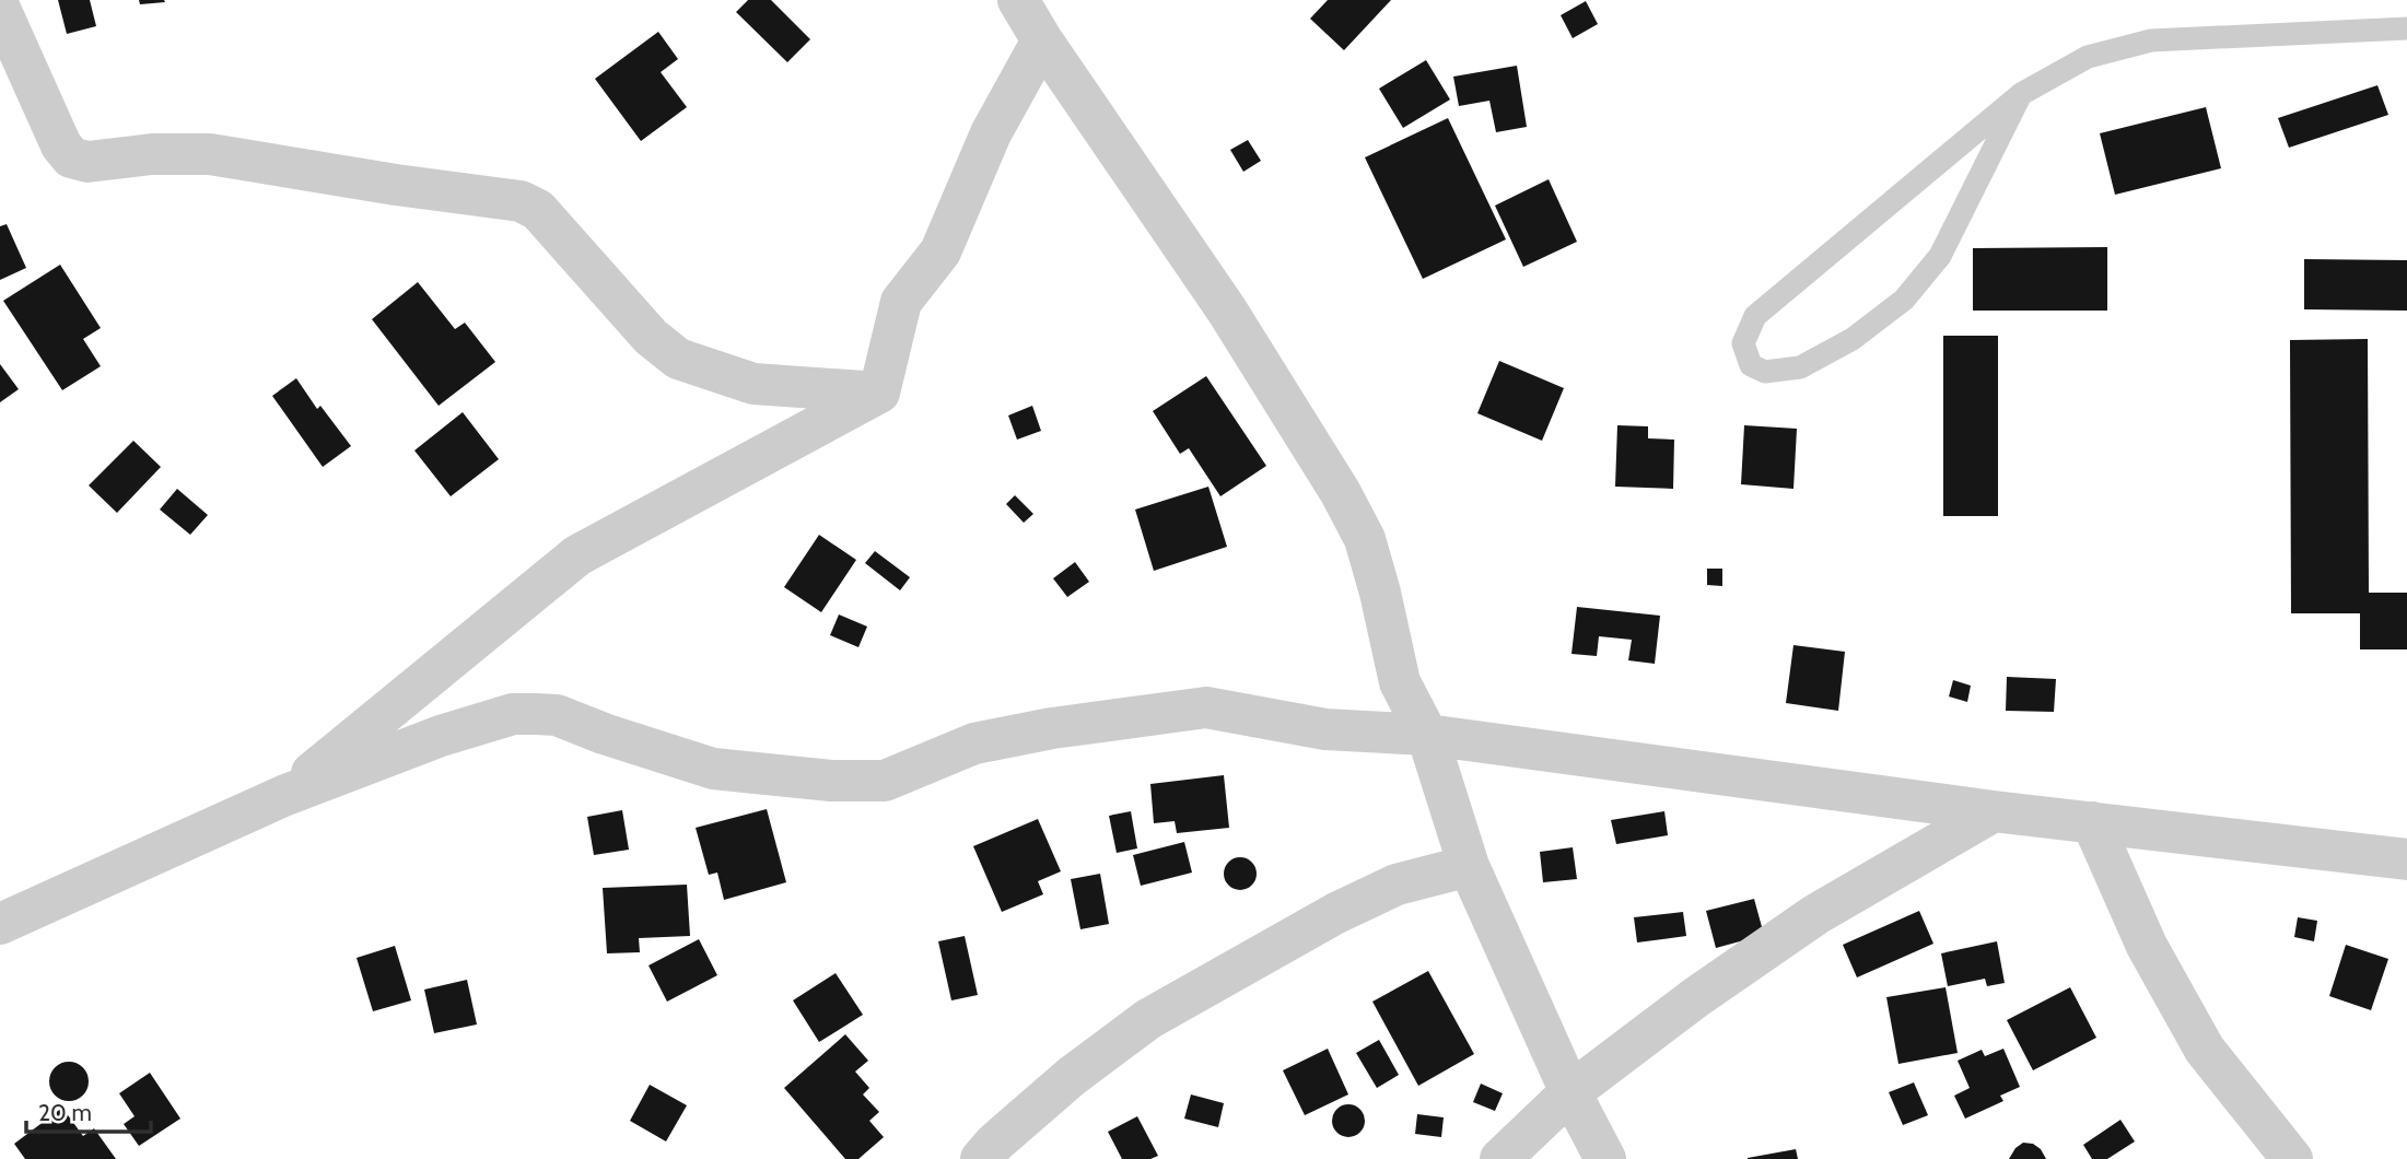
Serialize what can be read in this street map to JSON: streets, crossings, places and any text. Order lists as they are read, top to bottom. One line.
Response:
{"scale_bar":"20 m"}
